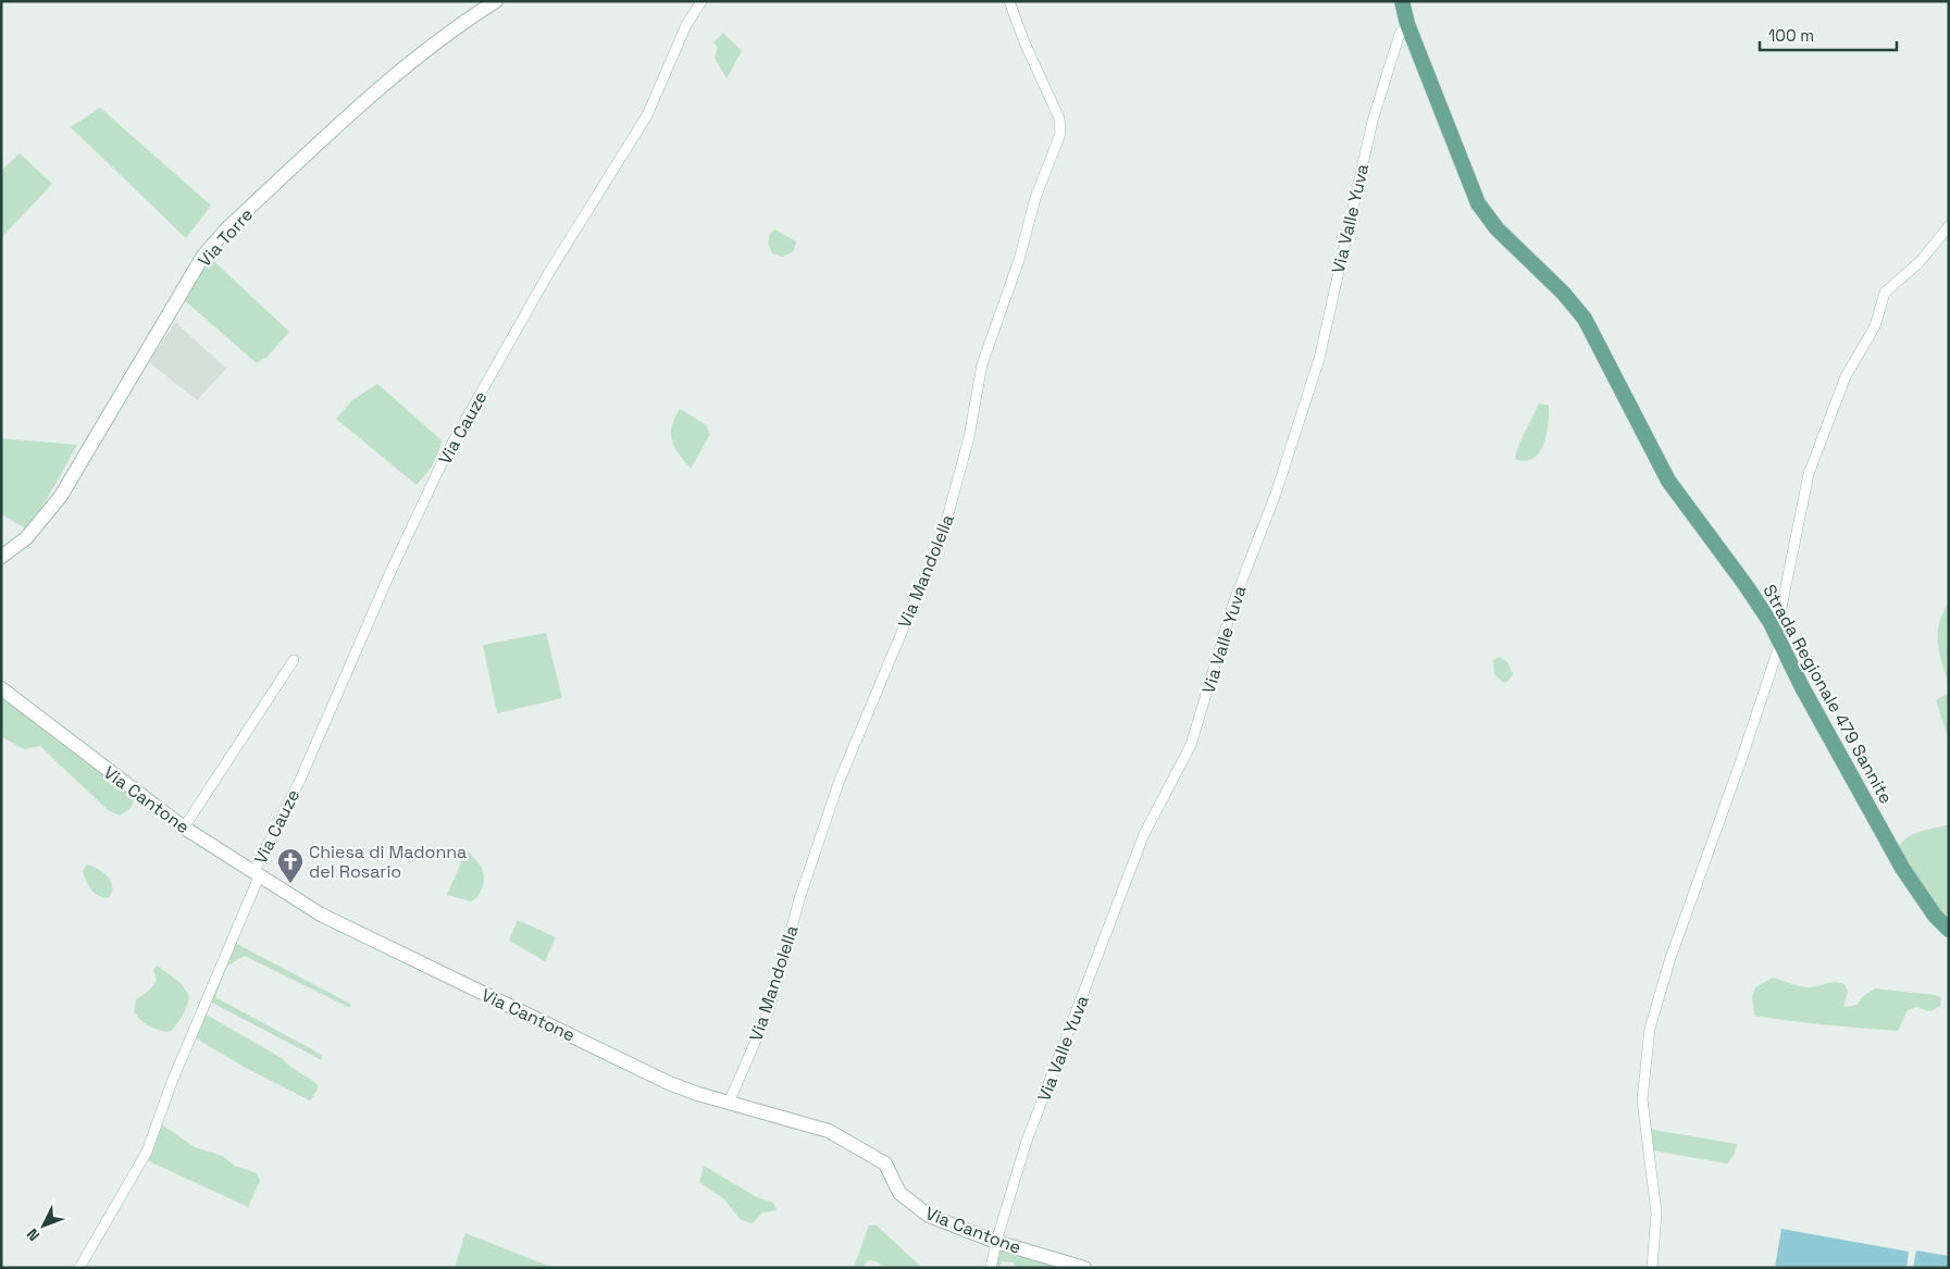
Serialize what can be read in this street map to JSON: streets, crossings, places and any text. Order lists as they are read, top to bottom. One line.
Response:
{"streets":{"main road":["Via Torre","Strada Regionale 479 Sannite","Via Cantone"],"street":["Via Valle Yuva","Via Cauze","Via Mandolella"]},"crossings":[["Via Valle Yuva","Strada Regionale 479 Sannite"],["Via Valle Yuva","Via Cantone"],["Via Cauze","Via Cantone"],["Via Mandolella","Via Cantone"]],"places":{"church":["Chiesa di Madonna del Rosario"]},"scale_bar":"100 m","north":"bottom left"}
